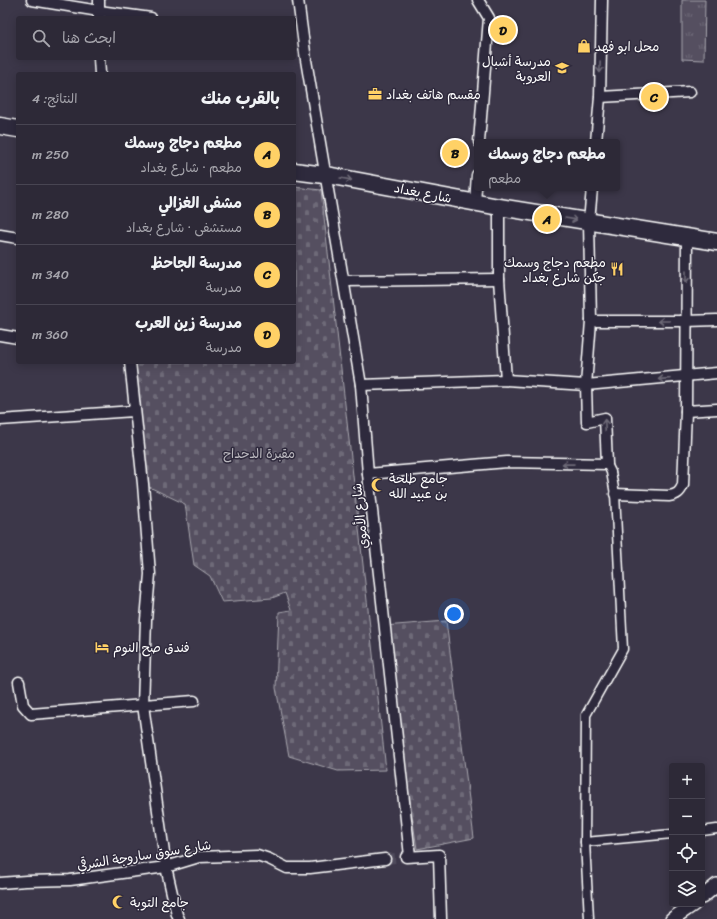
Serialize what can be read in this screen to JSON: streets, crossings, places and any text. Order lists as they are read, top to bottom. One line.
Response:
{"streets":{"main road":["شارع بغداد"],"street":["شارع الأموي","شارع سوق ساروجة الشرقي"]},"crossings":[["شارع بغداد","شارع الأموي"]],"one_way":["شارع بغداد"],"parks":["مقبرة الدحداح"],"places":{"shop":["محل ابو فهد"],"school or university":["مدرسة أشبال العروبة"],"office":["مقسم هاتف بغداد"],"restaurant":["مطعم دجاج وسمك جكن شارع بغداد"],"mosque":["جامع طلحة بن عبيد الله","جامع التوبة"],"hotel":["فندق صح النوم"]},"page":{"pins":["D","C","B","A"],"search":"ابحث هنا","heading":["بالقرب منك","النتائج: 4"],"list":[{"mark":"A","name":"مطعم دجاج وسمك","note":"مطعم · شارع بغداد","value":"250 m"},{"mark":"B","name":"مشفى الغزالي","note":"مستشفى · شارع بغداد","value":"280 m"},{"mark":"C","name":"مدرسة الجاحظ","note":"مدرسة","value":"340 m"},{"mark":"D","name":"مدرسة زين العرب","note":"مدرسة","value":"360 m"}],"popup":["مطعم دجاج وسمك","مطعم"],"map_buttons":["+","−"]}}
